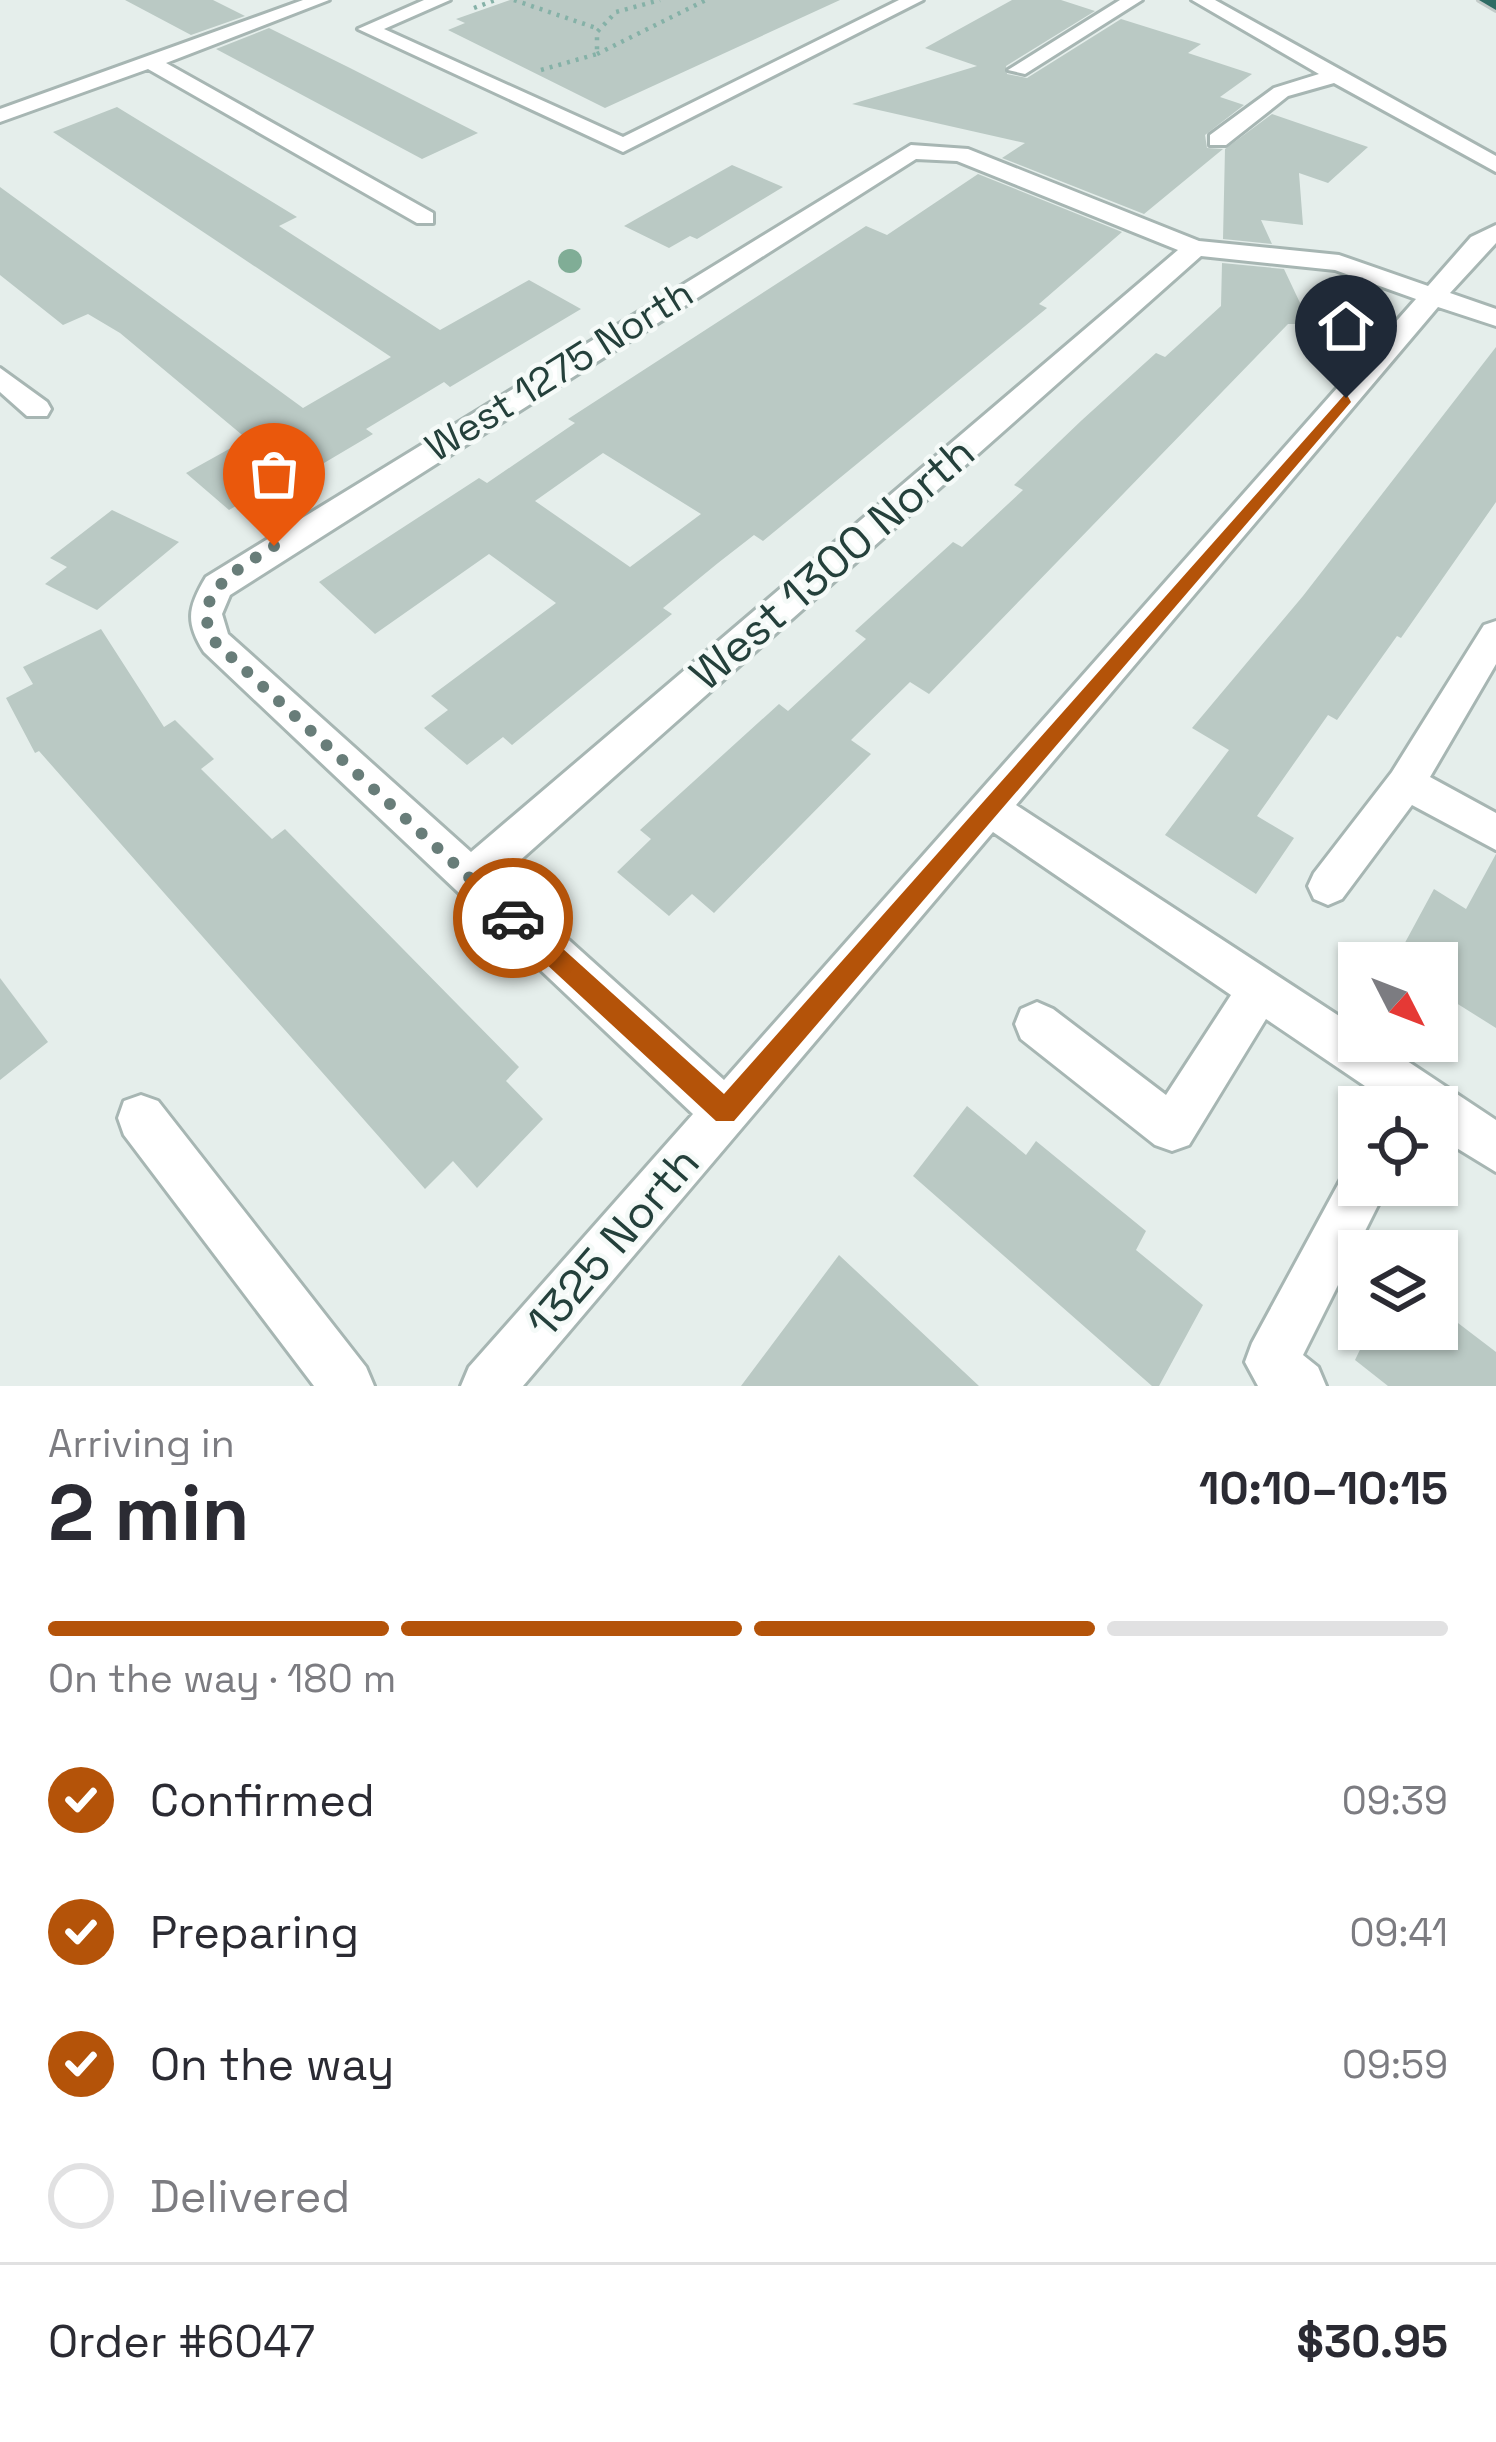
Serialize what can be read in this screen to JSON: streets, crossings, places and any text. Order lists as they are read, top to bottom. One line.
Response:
{"streets":{"street":["West 1275 North","West 1300 North","1325 North"]},"crossings":[["West 1275 North","West 1300 North"]],"north":"bottom right","page":{"heading":["2 min","Arriving in","10:10–10:15"],"panel":["Order #6047","$30.95"],"bar":"On the way · 180 m","list":[["Confirmed","09:39"],["Preparing","09:41"],["On the way","09:59"],"Delivered"]}}
